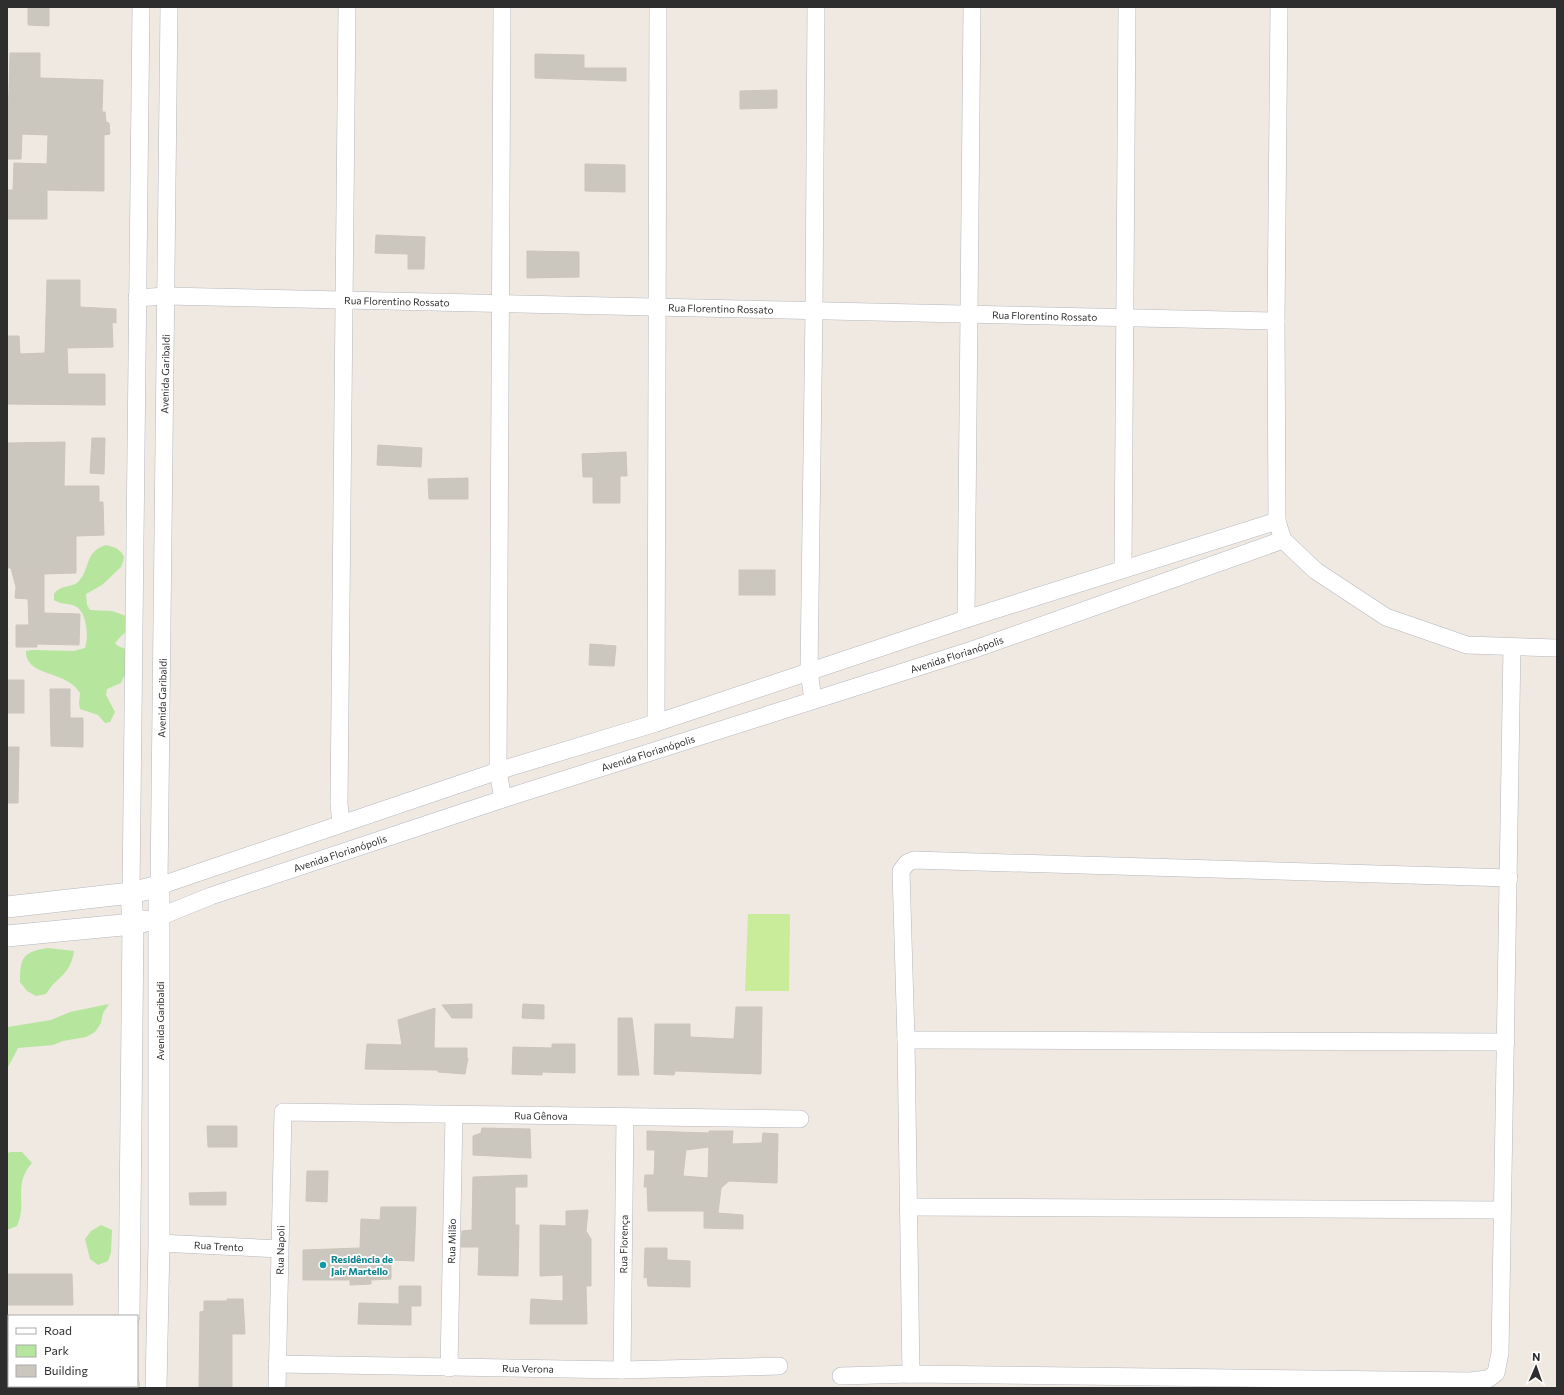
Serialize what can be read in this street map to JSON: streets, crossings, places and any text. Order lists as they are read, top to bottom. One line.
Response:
{"streets":{"street":["Rua Florentino Rossato","Avenida Garibaldi","Avenida Florianópolis","Rua Gênova","Rua Milão","Rua Florença","Rua Trento","Rua Napoli","Rua Verona"]},"crossings":[["Rua Florentino Rossato","Avenida Garibaldi"],["Avenida Garibaldi","Avenida Florianópolis"],["Avenida Garibaldi","Rua Trento"],["Rua Gênova","Rua Milão"],["Rua Gênova","Rua Florença"],["Rua Gênova","Rua Napoli"],["Rua Milão","Rua Verona"],["Rua Florença","Rua Verona"],["Rua Trento","Rua Napoli"],["Rua Napoli","Rua Verona"]],"places":["Residência de Jair Martello"],"legend":["Road","Park","Building"],"north":"top"}
